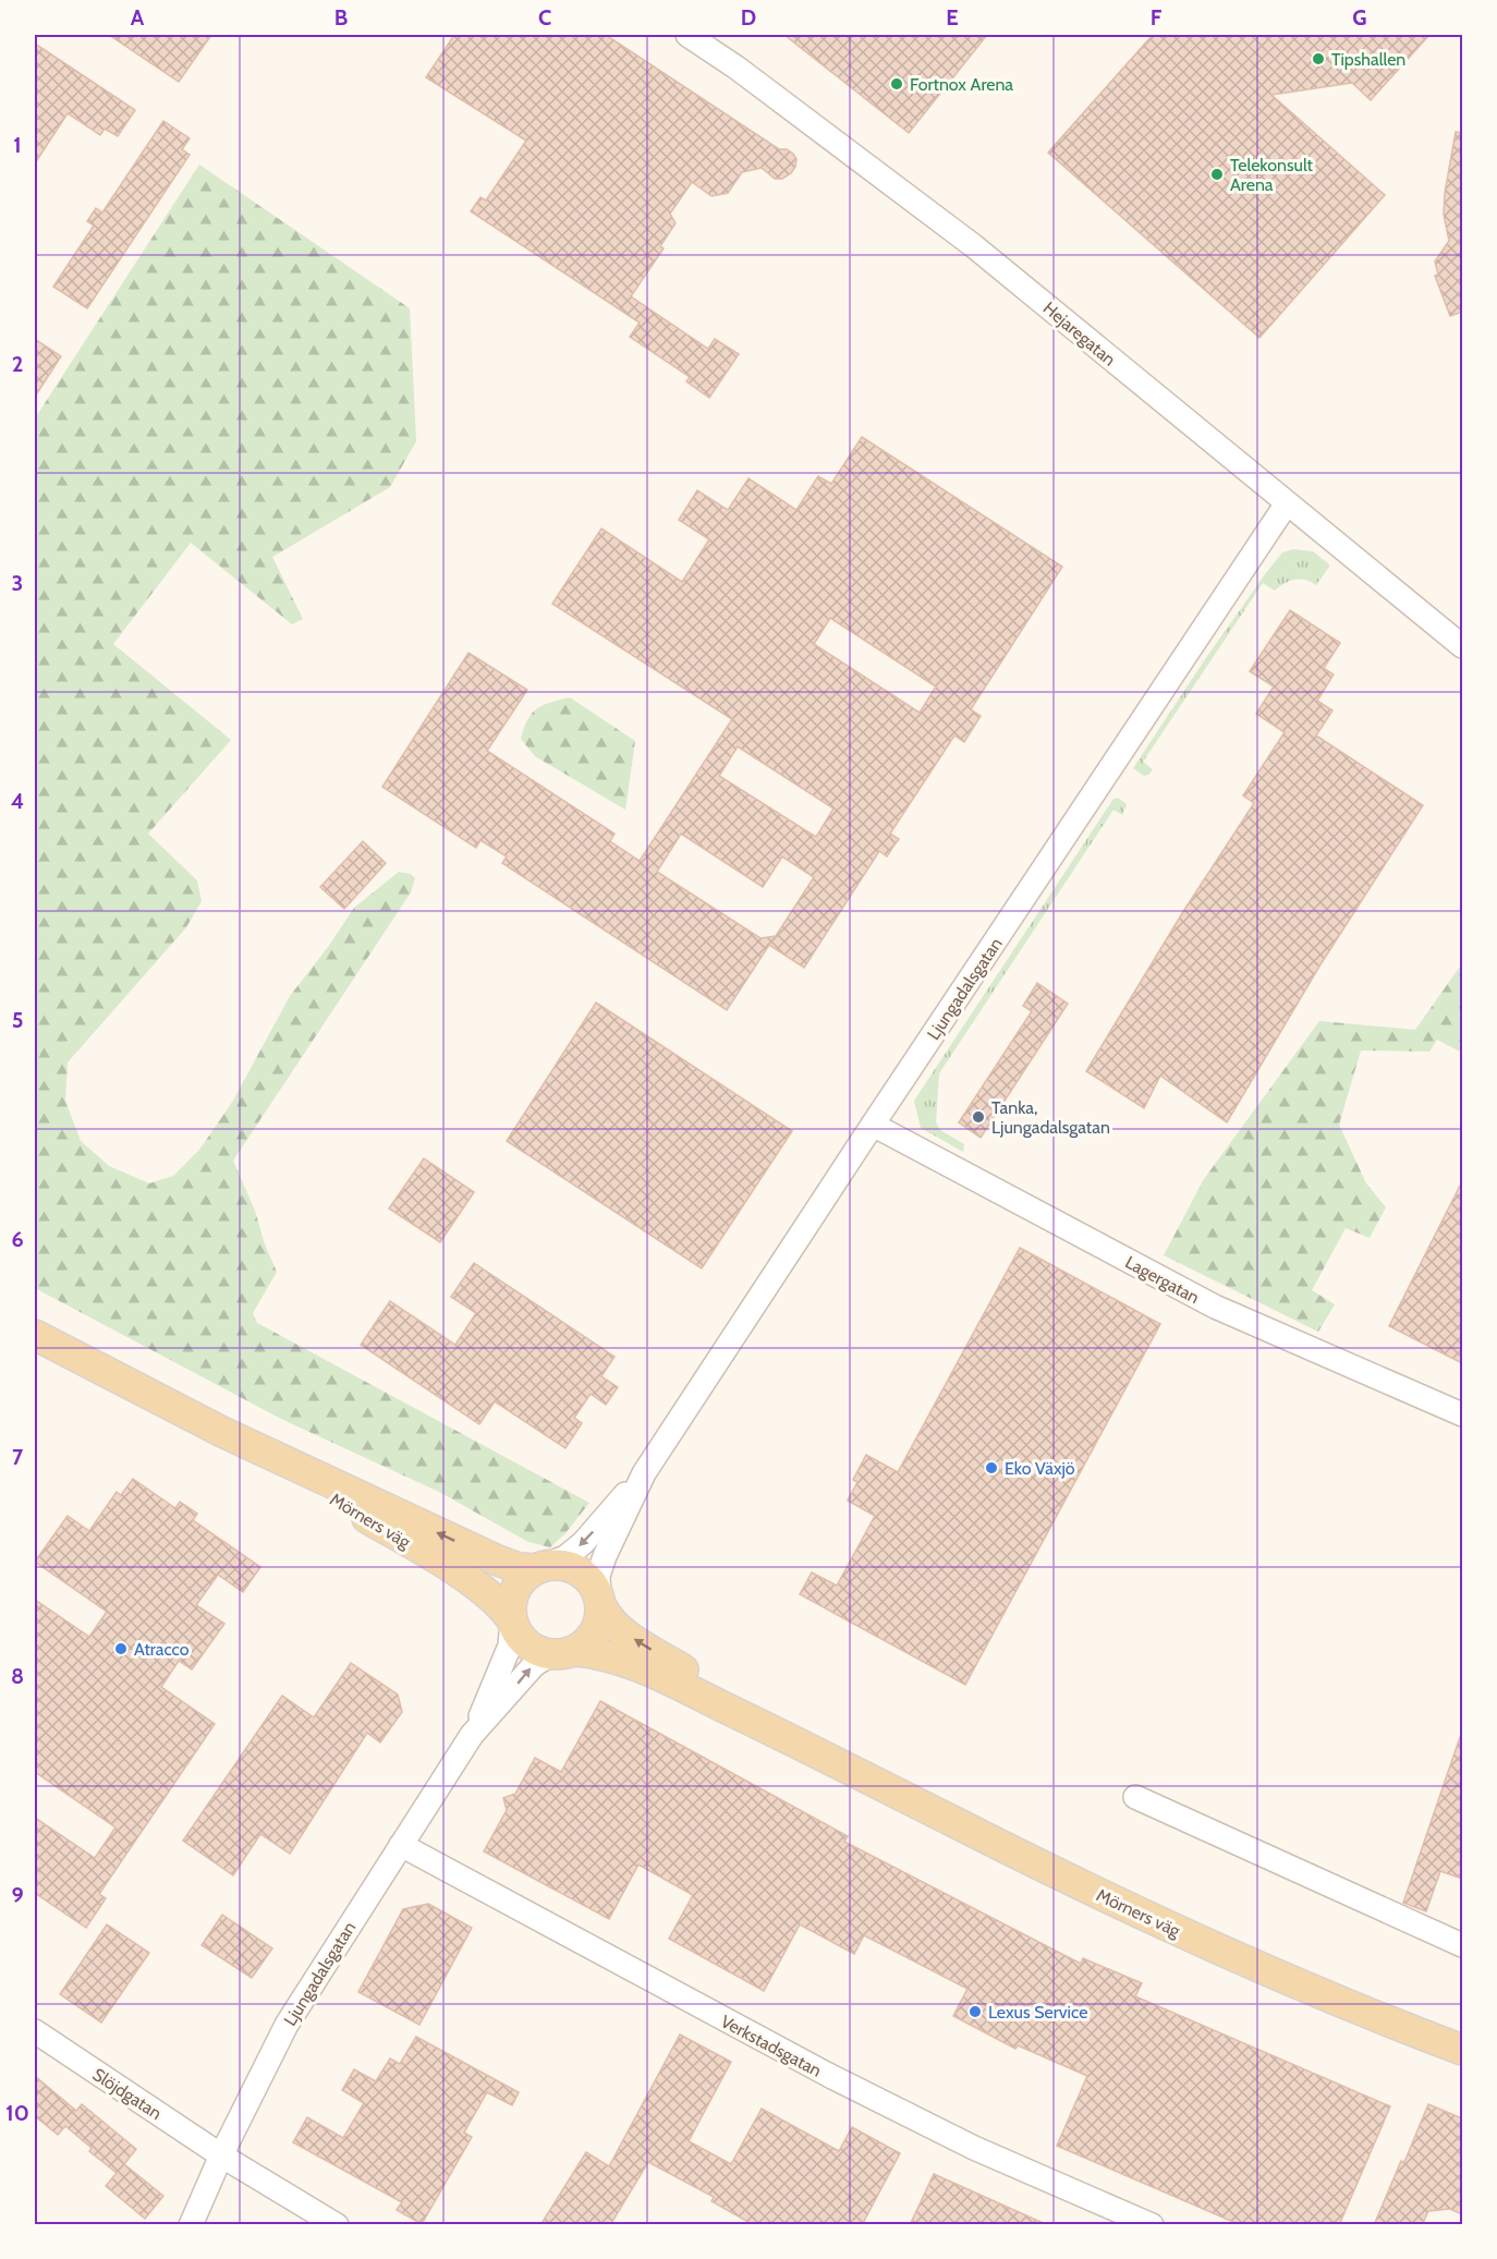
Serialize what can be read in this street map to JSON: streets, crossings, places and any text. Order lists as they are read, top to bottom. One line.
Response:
{"streets":{"main road":["Mörners väg"],"street":["Hejaregatan","Ljungadalsgatan","Lagergatan","Verkstadsgatan","Slöjdgatan"]},"crossings":[["Hejaregatan","Ljungadalsgatan"],["Ljungadalsgatan","Lagergatan"],["Ljungadalsgatan","Mörners väg"],["Ljungadalsgatan","Verkstadsgatan"],["Ljungadalsgatan","Slöjdgatan"]],"places":["Tipshallen","Fortnox Arena","Telekonsult Arena","Tanka, Ljungadalsgatan","Eko Växjö","Atracco","Lexus Service"],"grid":{"columns":["A","B","C","D","E","F","G"],"rows":["1","2","3","4","5","6","7","8","9","10"]}}
